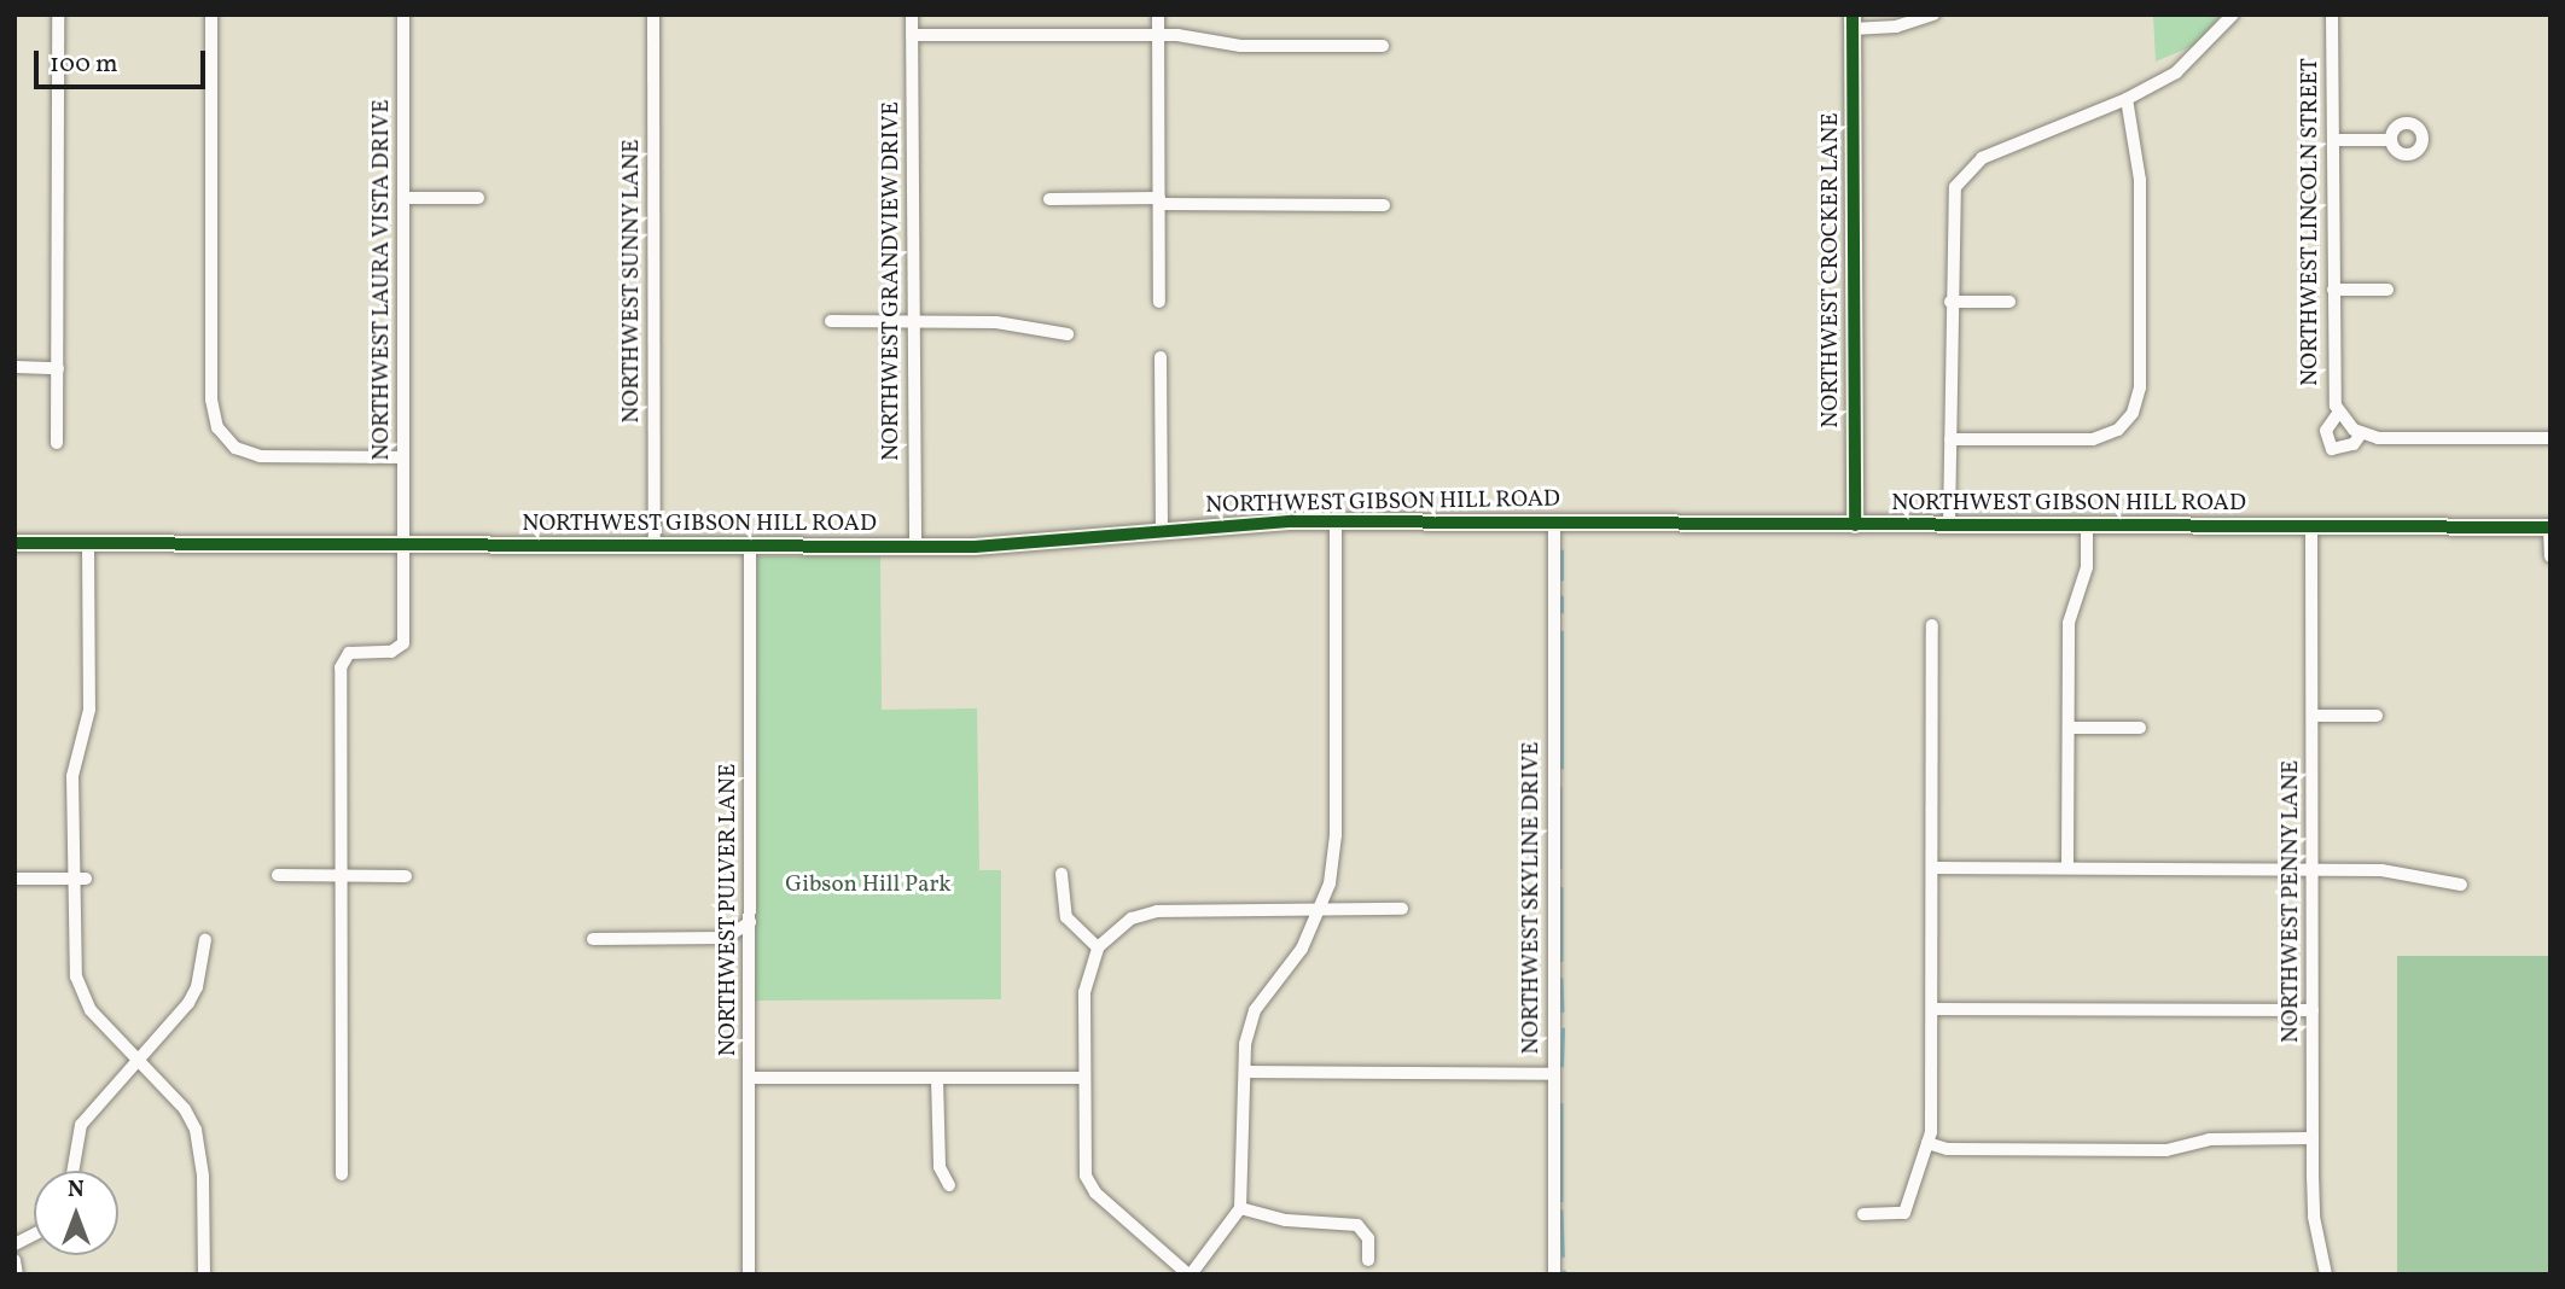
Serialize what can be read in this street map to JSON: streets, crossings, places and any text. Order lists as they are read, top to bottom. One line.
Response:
{"streets":{"main road":["NORTHWEST CROCKER LANE","NORTHWEST GIBSON HILL ROAD"],"street":["NORTHWEST LINCOLN STREET","NORTHWEST LAURA VISTA DRIVE","NORTHWEST SUNNY LANE","NORTHWEST GRANDVIEW DRIVE","NORTHWEST SKYLINE DRIVE","NORTHWEST PENNY LANE","NORTHWEST PULVER LANE"]},"crossings":[["NORTHWEST CROCKER LANE","NORTHWEST GIBSON HILL ROAD"],["NORTHWEST LAURA VISTA DRIVE","NORTHWEST GIBSON HILL ROAD"],["NORTHWEST SUNNY LANE","NORTHWEST GIBSON HILL ROAD"],["NORTHWEST GRANDVIEW DRIVE","NORTHWEST GIBSON HILL ROAD"],["NORTHWEST GIBSON HILL ROAD","NORTHWEST SKYLINE DRIVE"],["NORTHWEST GIBSON HILL ROAD","NORTHWEST PENNY LANE"],["NORTHWEST GIBSON HILL ROAD","NORTHWEST PULVER LANE"]],"parks":["Gibson Hill Park"],"scale_bar":"100 m","north":"top"}
